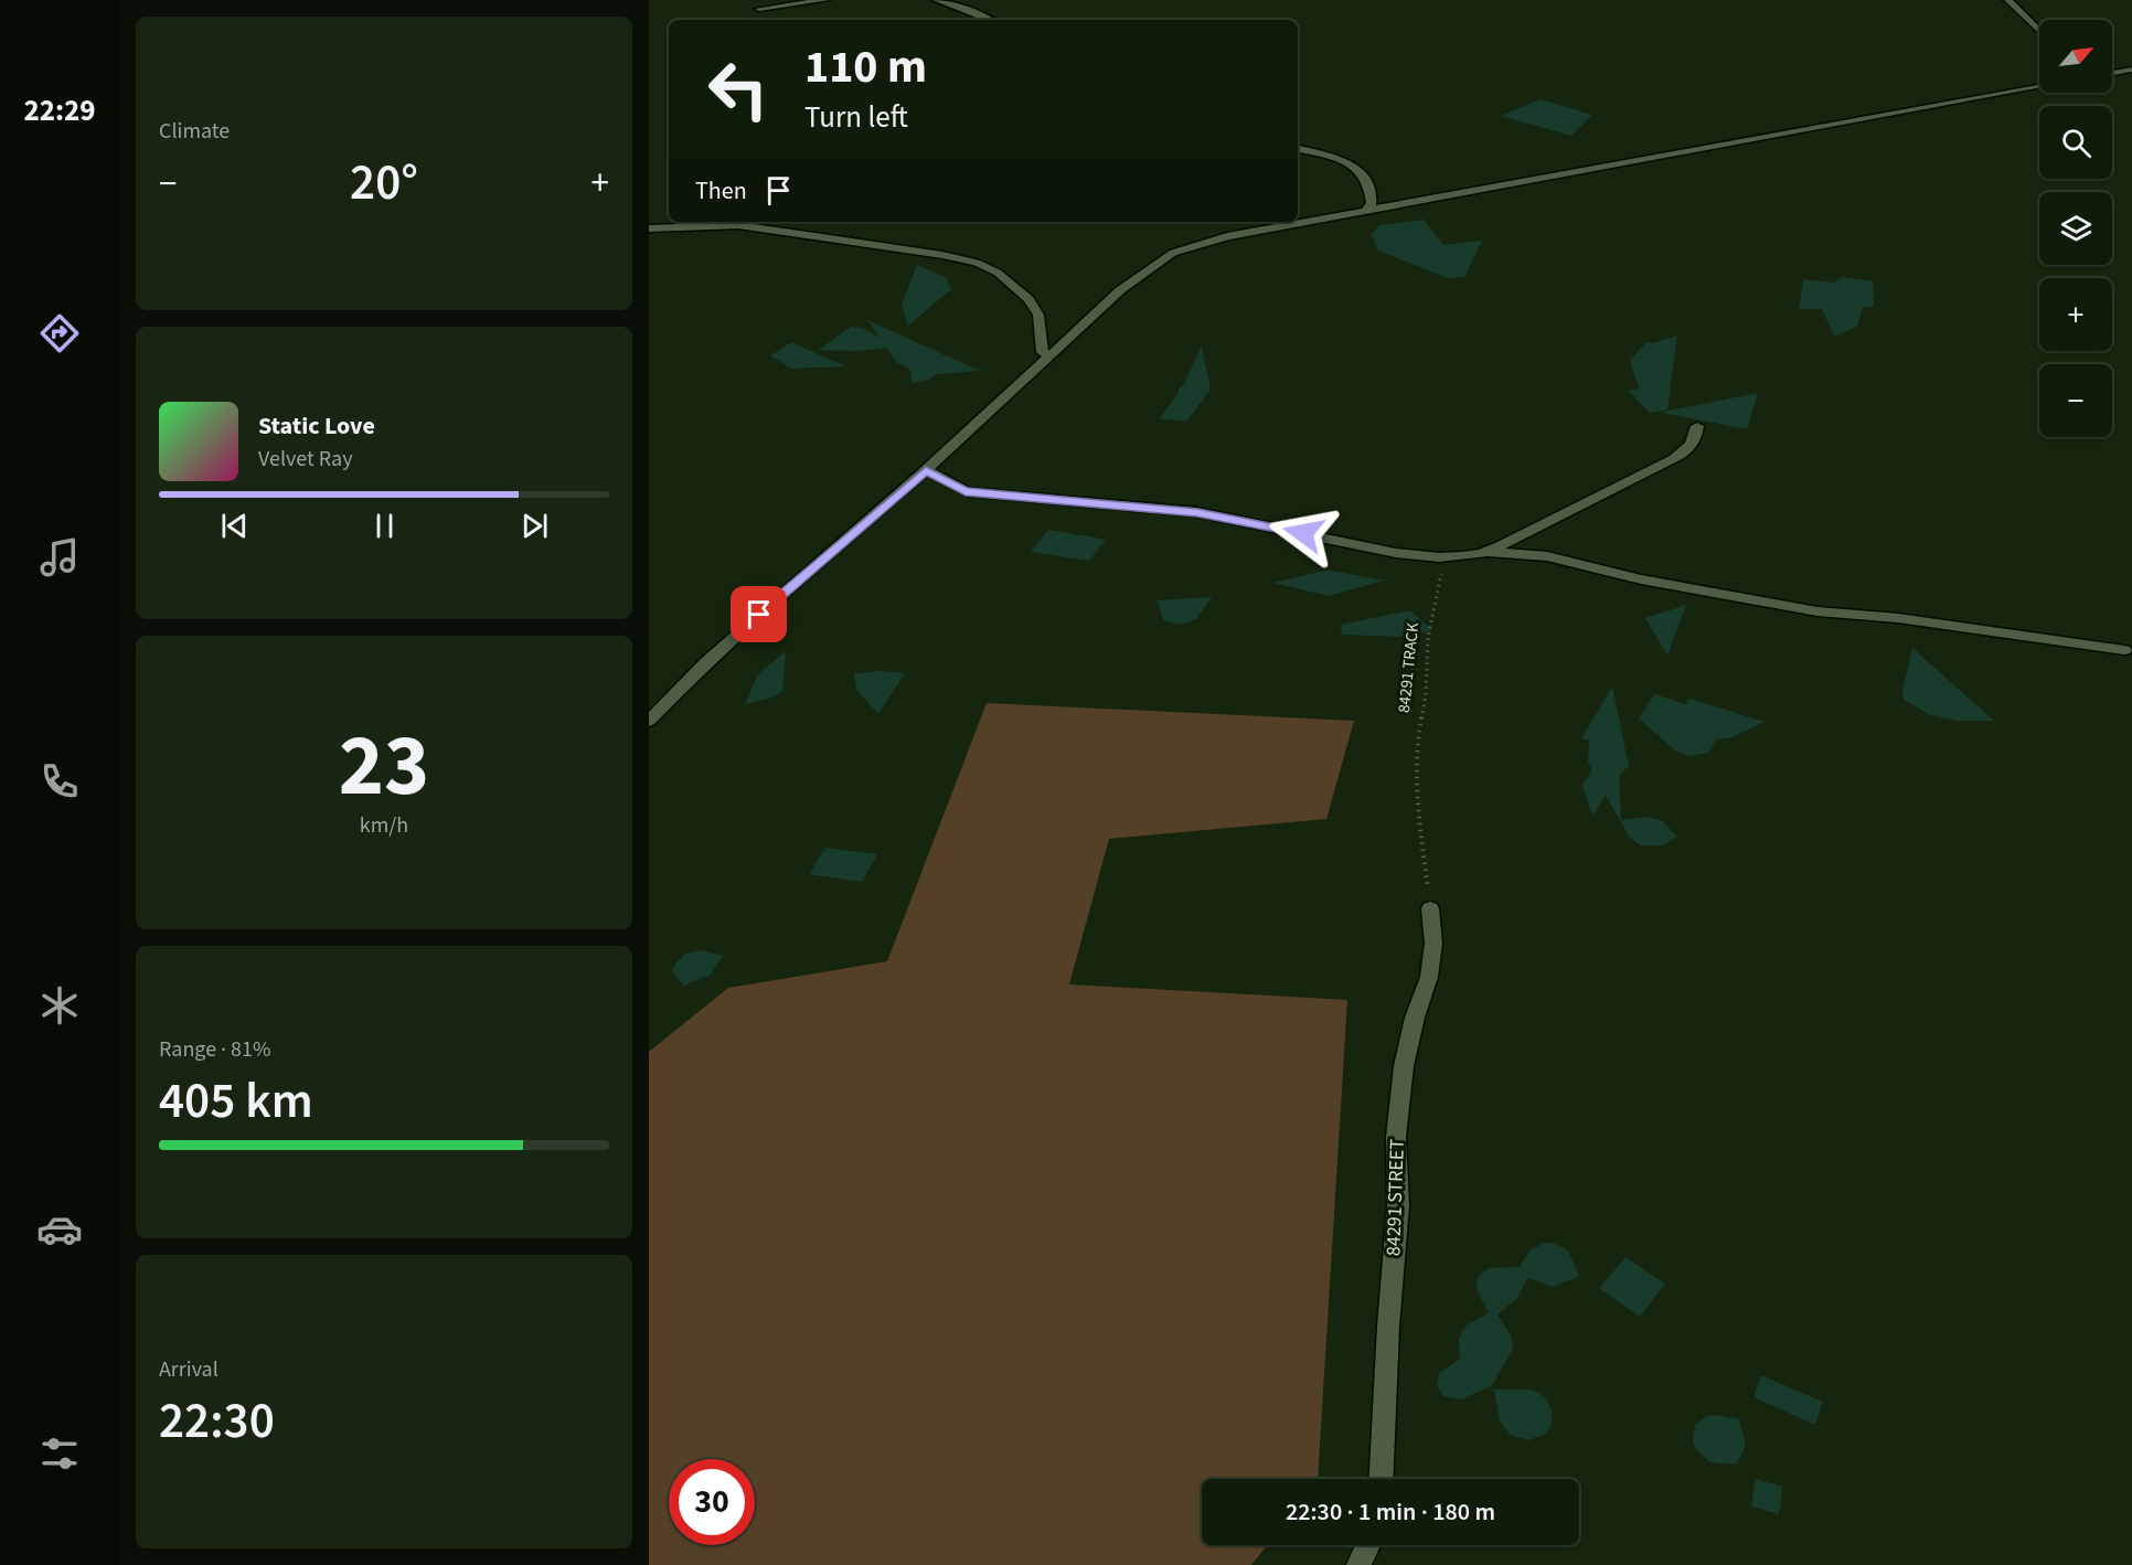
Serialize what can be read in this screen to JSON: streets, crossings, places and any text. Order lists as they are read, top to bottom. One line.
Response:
{"streets":{"street":["84291 STREET"],"path":["84291 TRACK"]},"crossings":[["84291 TRACK","84291 STREET"]],"north":"top right","page":{"tabs":"22:29","tile":["Climate",["23","km/h"],["Range · 81%","405 km"],["Arrival","22:30"]],"map_buttons":["+","−"],"turn":["110 m","Turn left"],"heat":["−","20°","+"],"then":"Then","song":["Static Love","Velvet Ray"],"limit":"30","trip":"22:30 · 1 min · 180 m"}}
